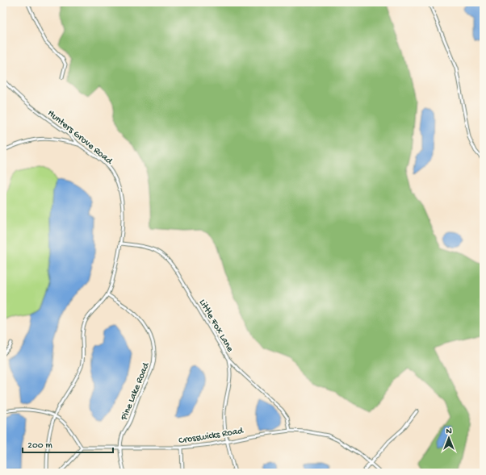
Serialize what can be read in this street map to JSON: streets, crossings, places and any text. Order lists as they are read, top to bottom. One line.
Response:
{"streets":{"street":["Hunters Grove Road","Little Fox Lane","Pine Lake Road","Crosswicks Road"]},"crossings":[["Hunters Grove Road","Little Fox Lane"],["Hunters Grove Road","Pine Lake Road"],["Little Fox Lane","Crosswicks Road"],["Pine Lake Road","Crosswicks Road"]],"scale_bar":"200 m","north":"top"}
